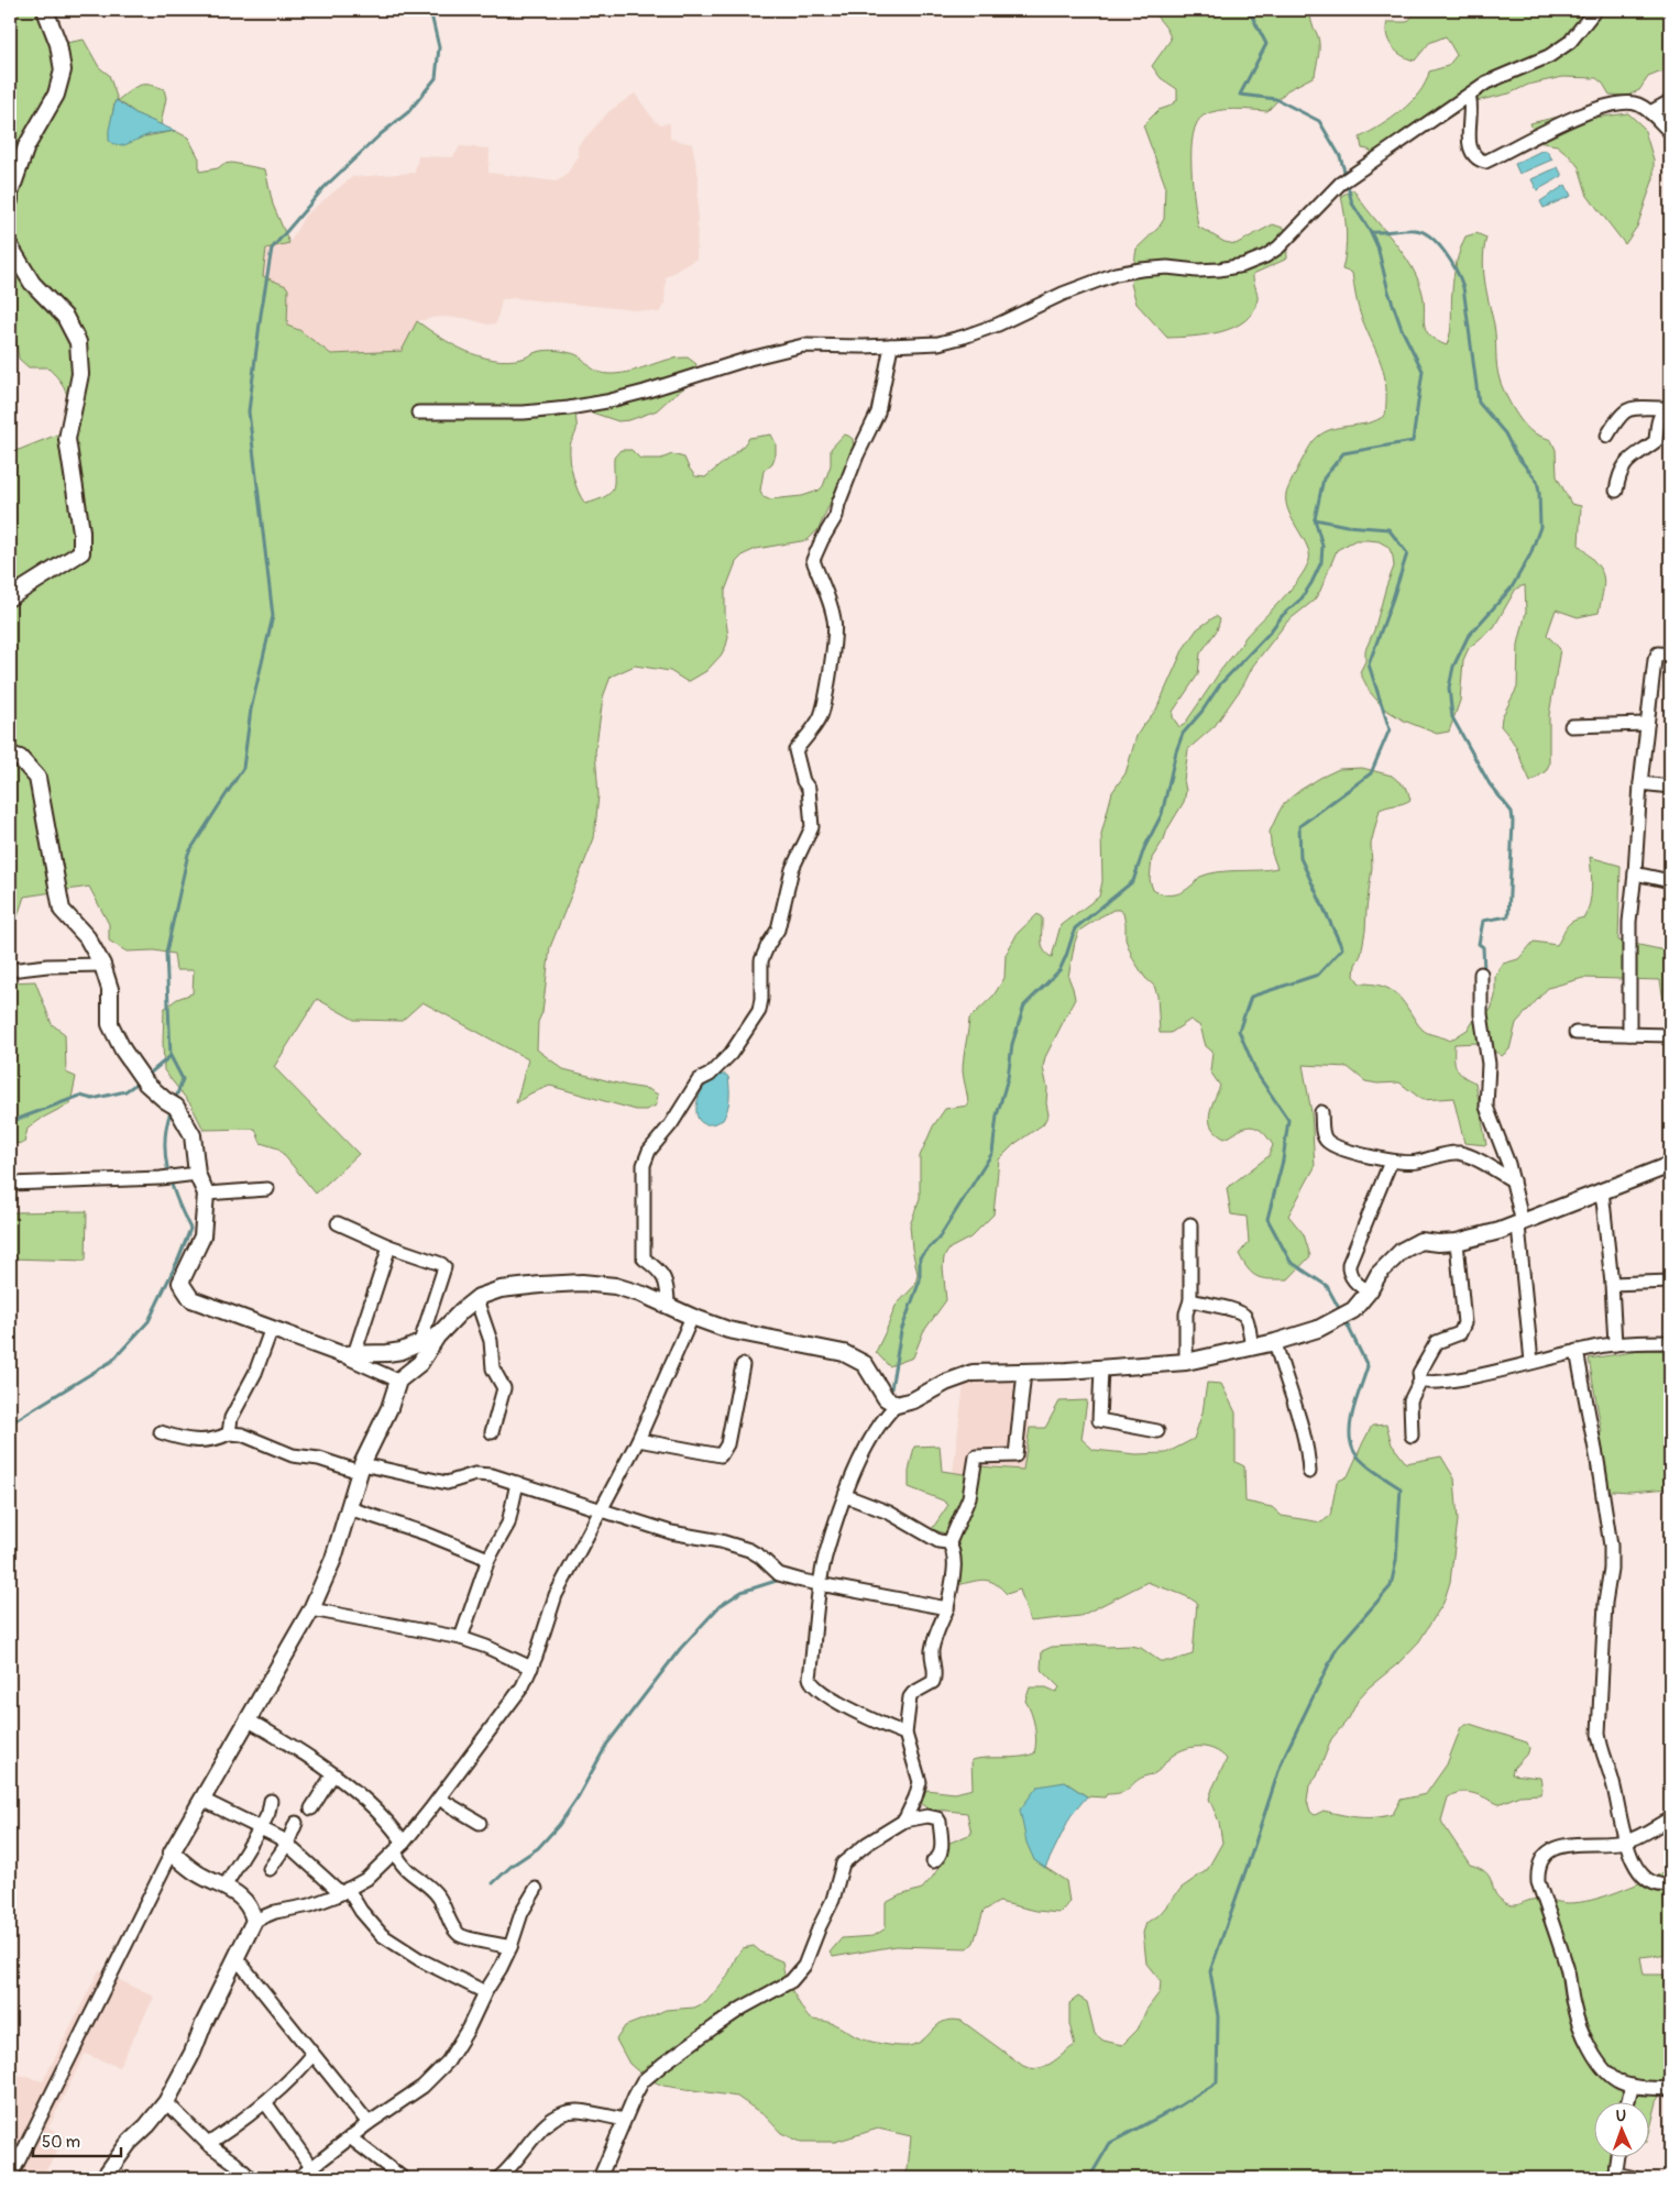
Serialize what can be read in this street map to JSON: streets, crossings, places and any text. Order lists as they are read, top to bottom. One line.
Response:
{"scale_bar":"50 m","north":"top"}
